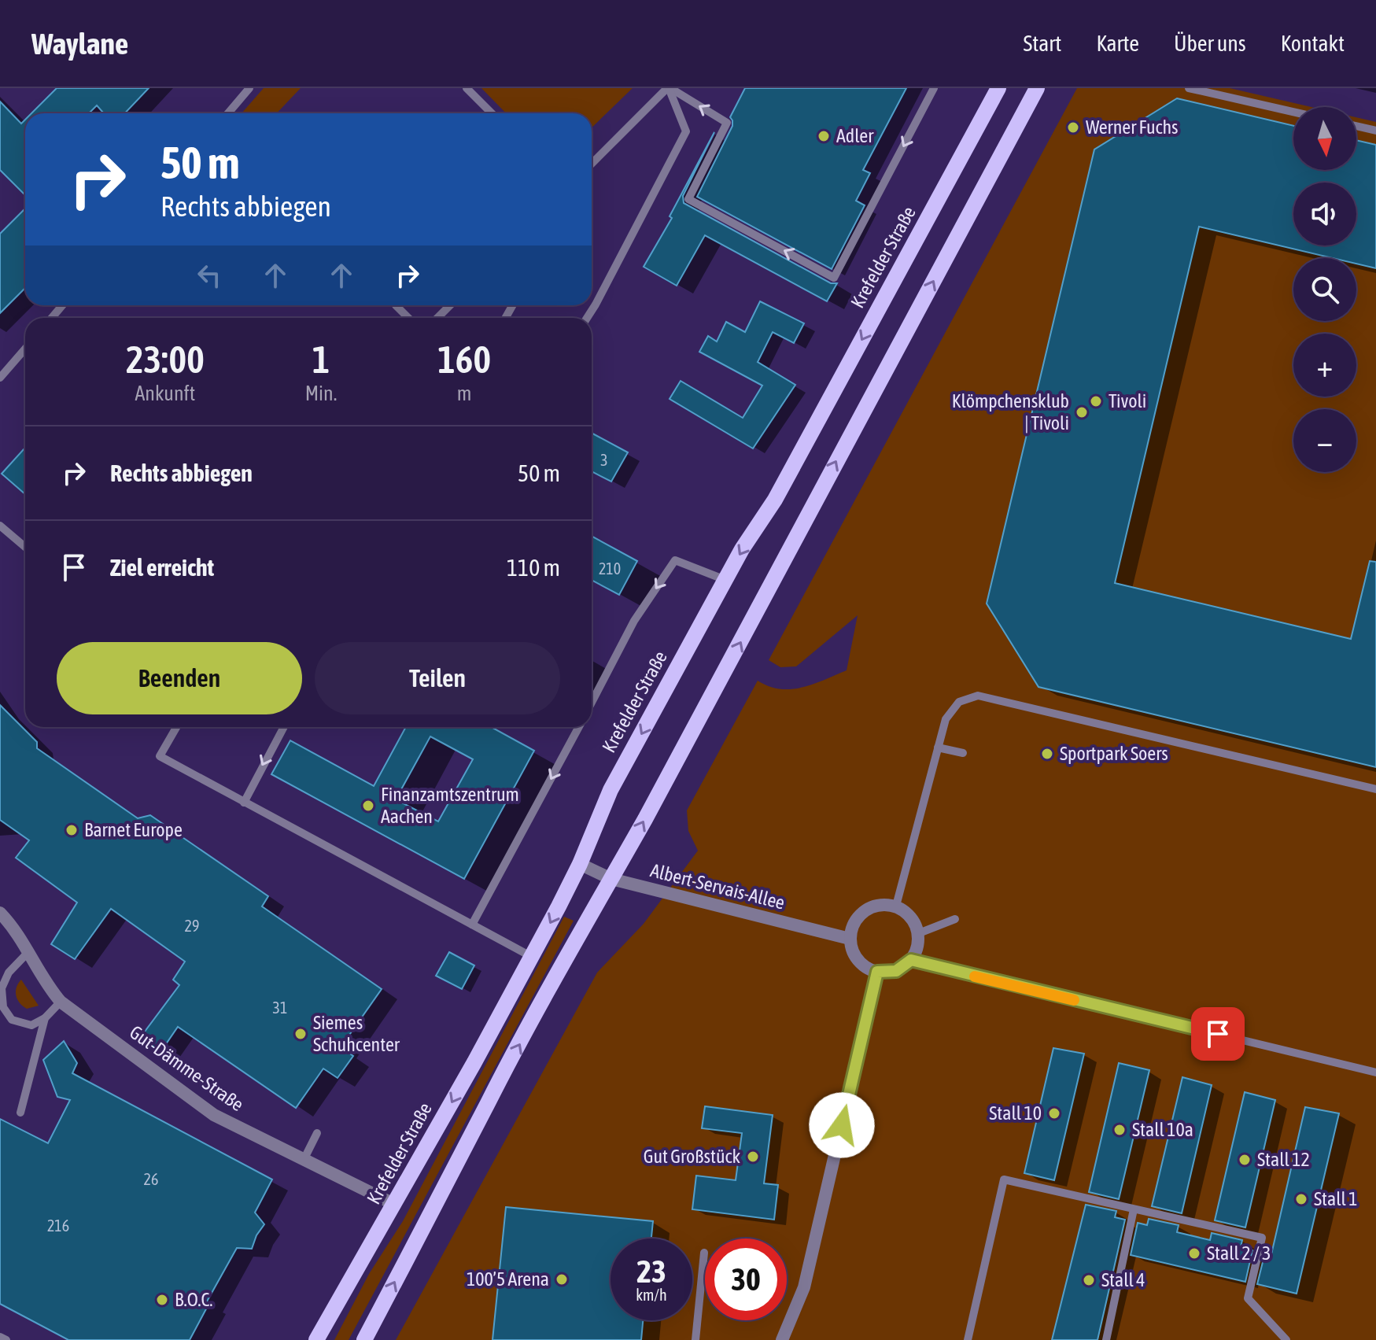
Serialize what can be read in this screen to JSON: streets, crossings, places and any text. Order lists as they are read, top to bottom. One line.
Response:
{"streets":{"main road":["Krefelder Straße"],"street":["Albert-Servais-Allee","Gut-Dämme-Straße"]},"crossings":[["Krefelder Straße","Albert-Servais-Allee"],["Krefelder Straße","Gut-Dämme-Straße"]],"places":["Werner Fuchs","Adler","Tivoli","Klömpchensklub | Tivoli","Sportpark Soers","Finanzamtszentrum Aachen","Barnet Europe","Siemes Schuhcenter","Stall 10","Stall 10a","Gut Großstück","Stall 12","Stall 1","Stall 2 / 3","100’5 Arena","Stall 4","B.O.C."],"house_numbers":["3","210","29","31","26","216"],"north":"bottom","page":{"header":"Waylane","nav":["Start","Karte","Über uns","Kontakt"],"map_buttons":["+","−"],"turn":["50 m","Rechts abbiegen"],"eta":["23:00","Ankunft","1","Min.","160","m"],"list":[{"name":"Rechts abbiegen","value":"50 m"},{"name":"Ziel erreicht","value":"110 m"}],"buttons":["Beenden","Teilen"],"speed":"23 km/h","limit":"30"}}
